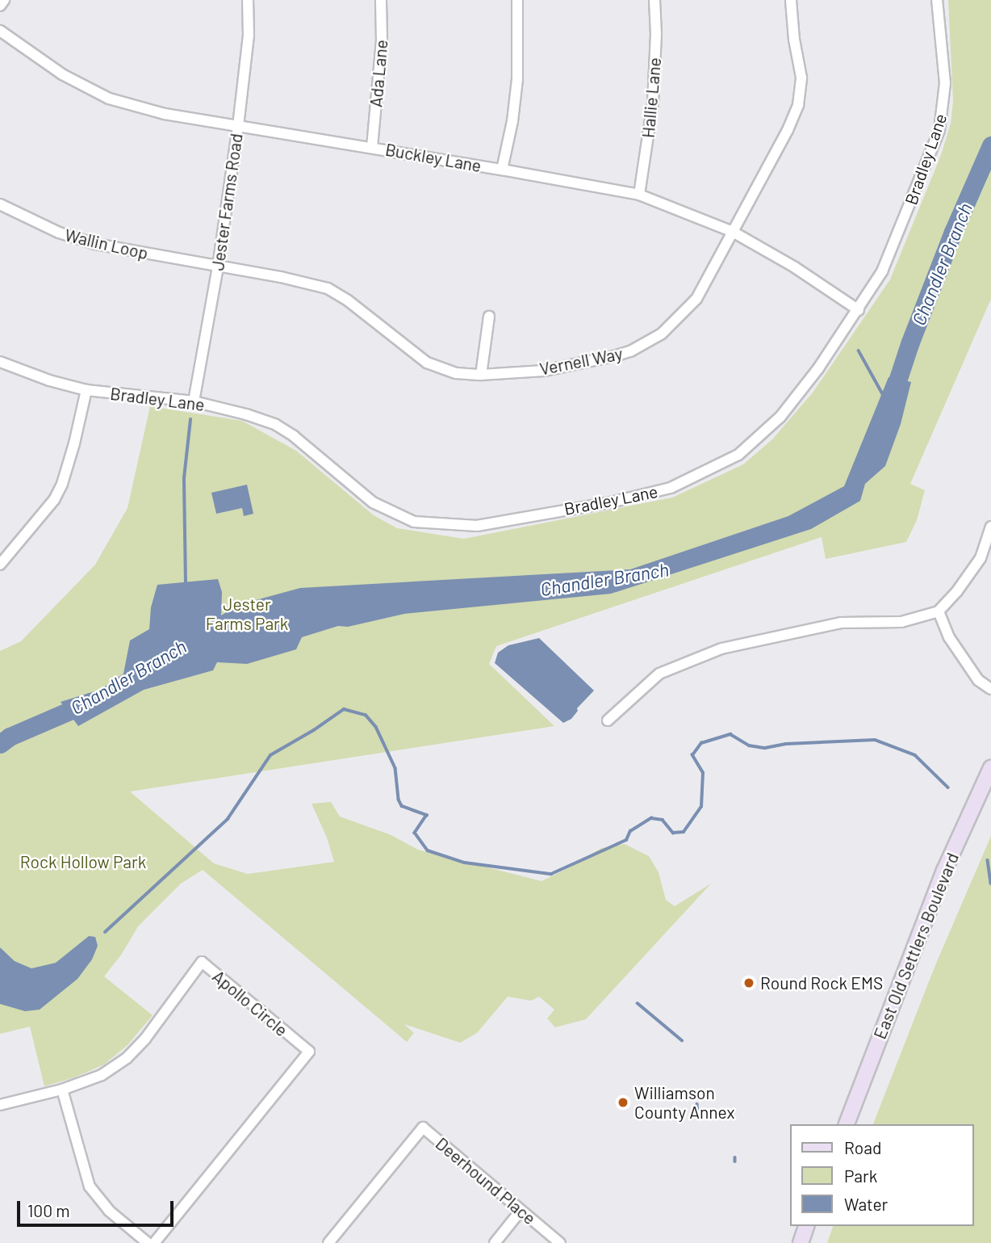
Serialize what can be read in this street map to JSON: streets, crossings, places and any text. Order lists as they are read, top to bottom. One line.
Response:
{"streets":{"main road":["East Old Settlers Boulevard"],"street":["Ada Lane","Hallie Lane","Buckley Lane","Bradley Lane","Jester Farms Road","Wallin Loop","Vernell Way","Apollo Circle","Deerhound Place"]},"crossings":[["Ada Lane","Buckley Lane"],["Hallie Lane","Buckley Lane"],["Buckley Lane","Bradley Lane"],["Buckley Lane","Jester Farms Road"],["Buckley Lane","Vernell Way"],["Bradley Lane","Jester Farms Road"],["Jester Farms Road","Wallin Loop"],["Jester Farms Road","Vernell Way"],["Wallin Loop","Vernell Way"]],"water":["Chandler Branch"],"parks":["Jester Farms Park","Rock Hollow Park"],"places":["Round Rock EMS","Williamson County Annex"],"legend":["Road","Park","Water"],"scale_bar":"100 m"}
